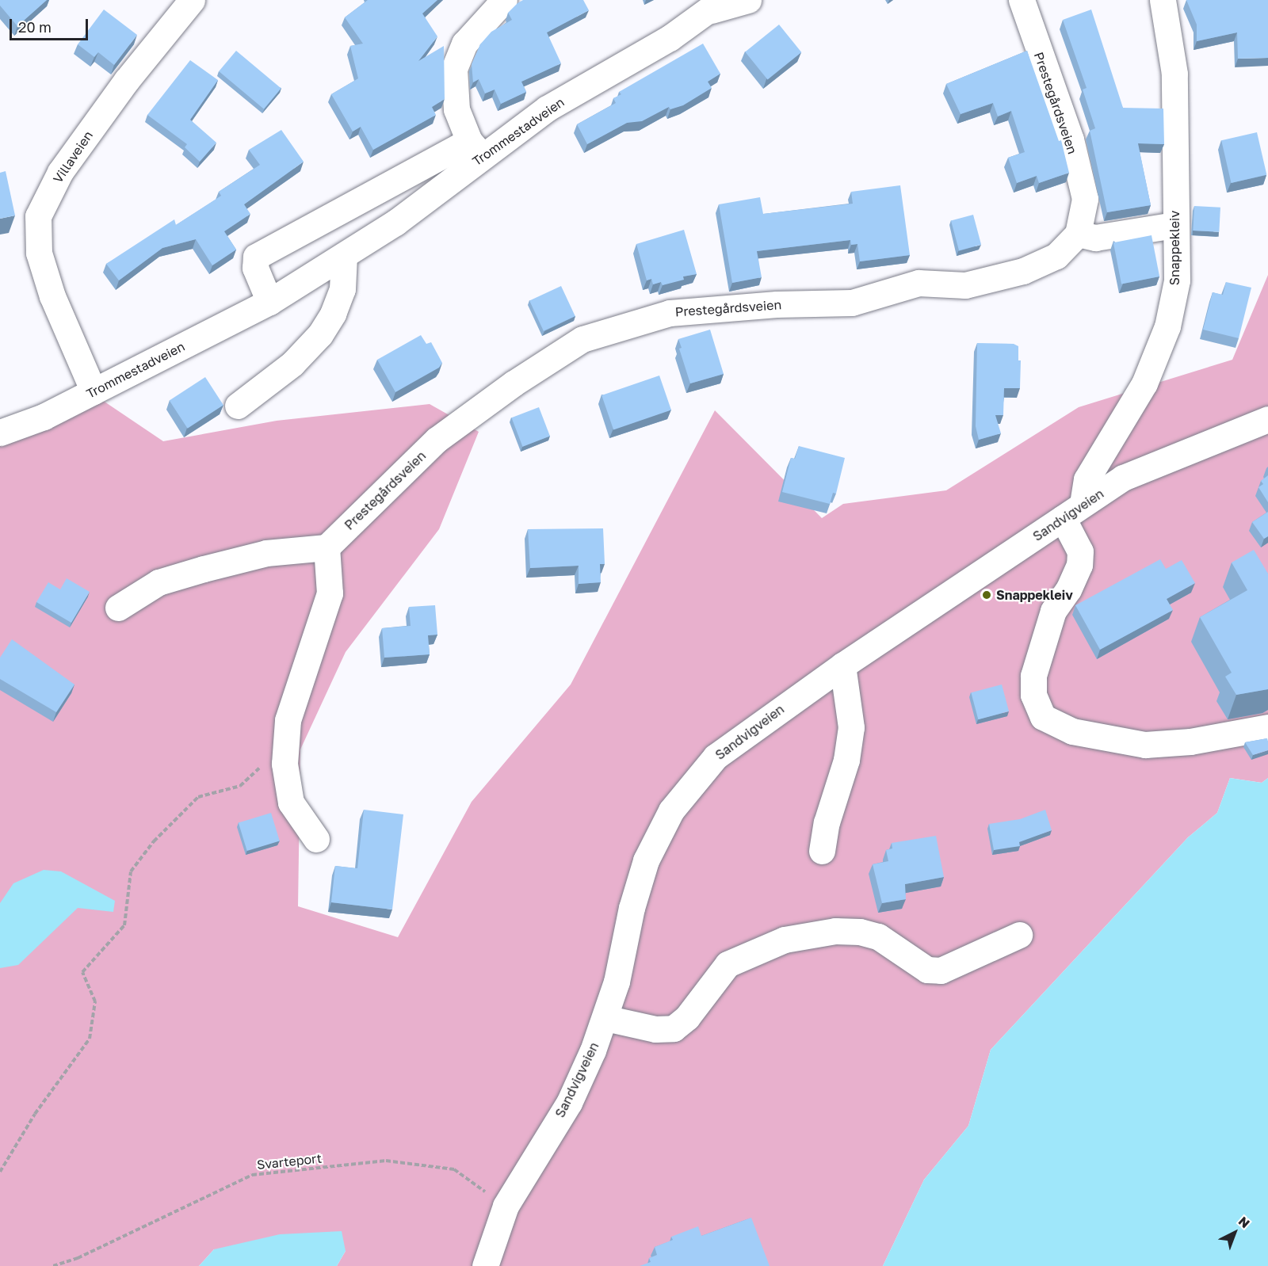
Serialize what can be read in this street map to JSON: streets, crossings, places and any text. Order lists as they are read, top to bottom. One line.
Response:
{"streets":{"street":["Prestegårdsveien","Trommestadveien","Villaveien","Snappekleiv","Sandvigveien"],"path":["Svarteport"]},"crossings":[["Trommestadveien","Villaveien"],["Snappekleiv","Sandvigveien"],["Sandvigveien","Svarteport"]],"places":["Snappekleiv"],"scale_bar":"20 m","north":"top right"}
